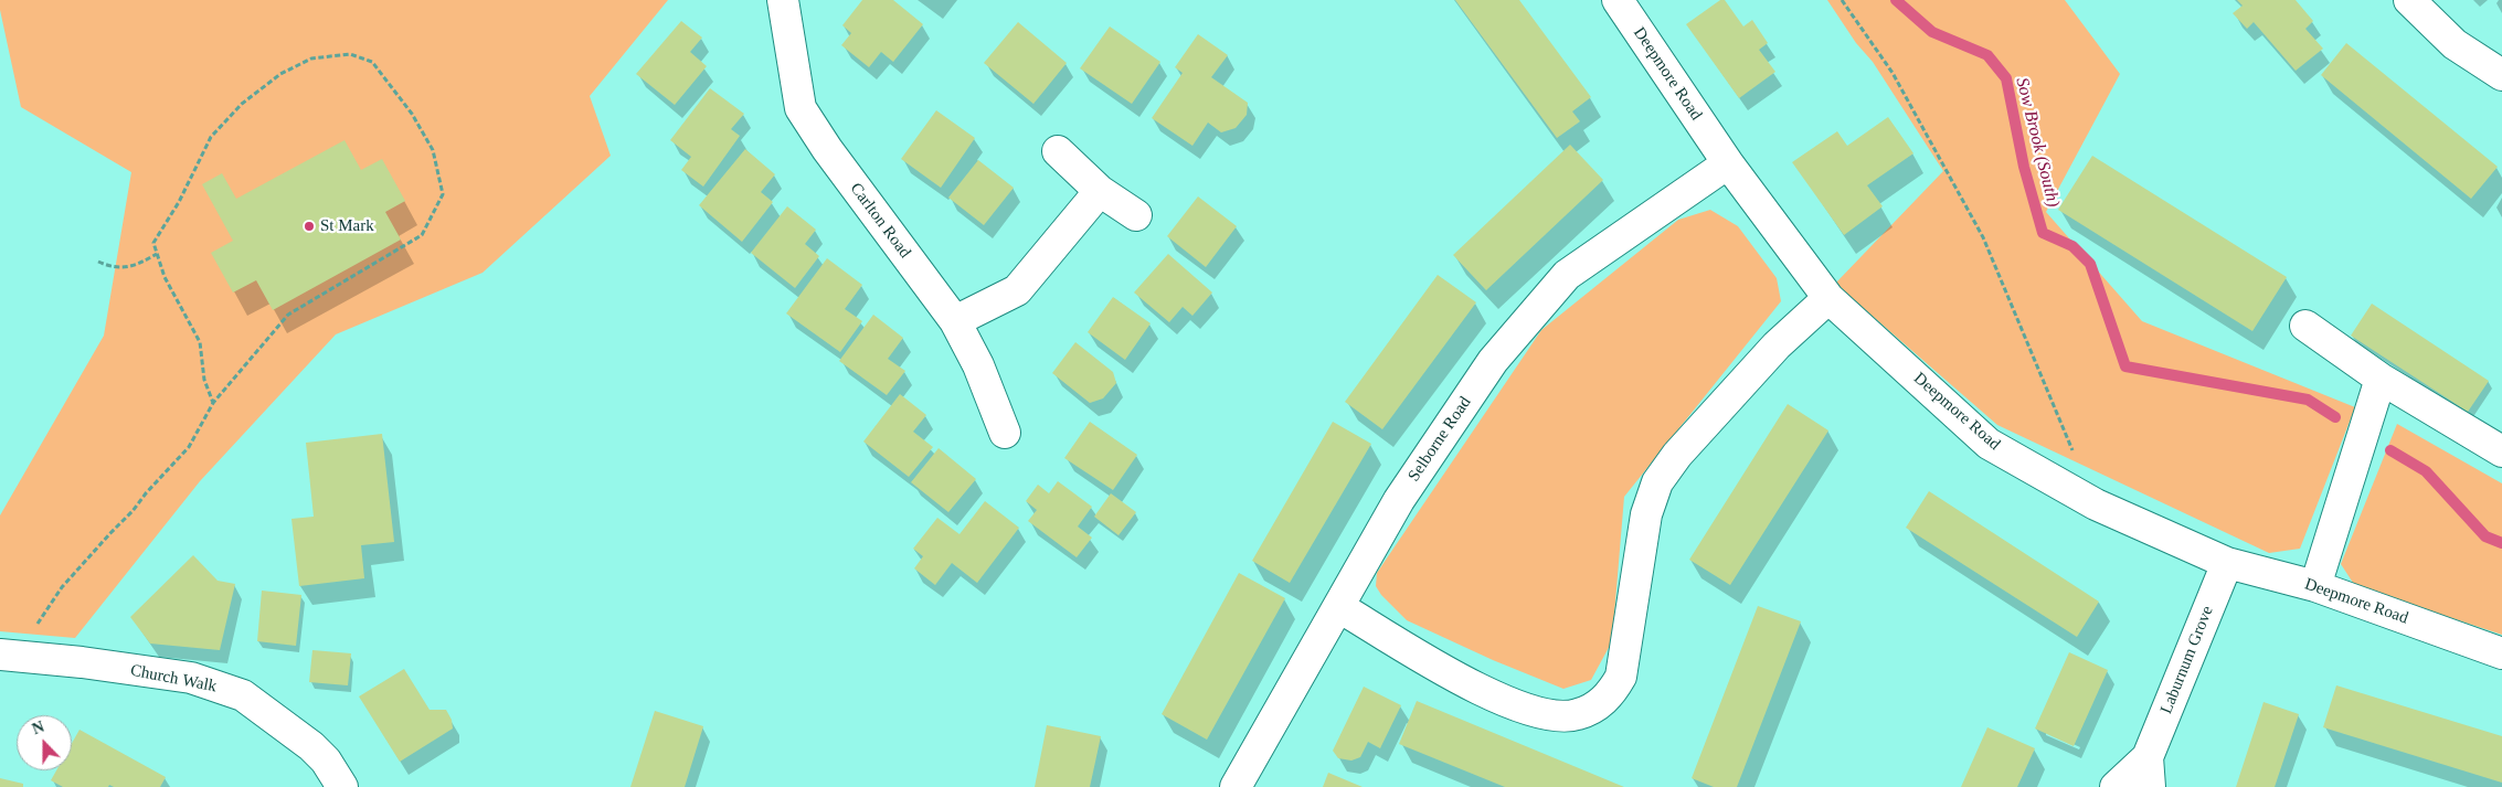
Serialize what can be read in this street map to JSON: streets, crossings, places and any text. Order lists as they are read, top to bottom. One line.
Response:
{"streets":{"street":["Deepmore Road","Carlton Road","Selborne Road","Laburnum Grove","Church Walk"]},"crossings":[["Deepmore Road","Selborne Road"],["Deepmore Road","Laburnum Grove"]],"water":["Sow Brook (South)"],"places":["St Mark"],"north":"top"}
